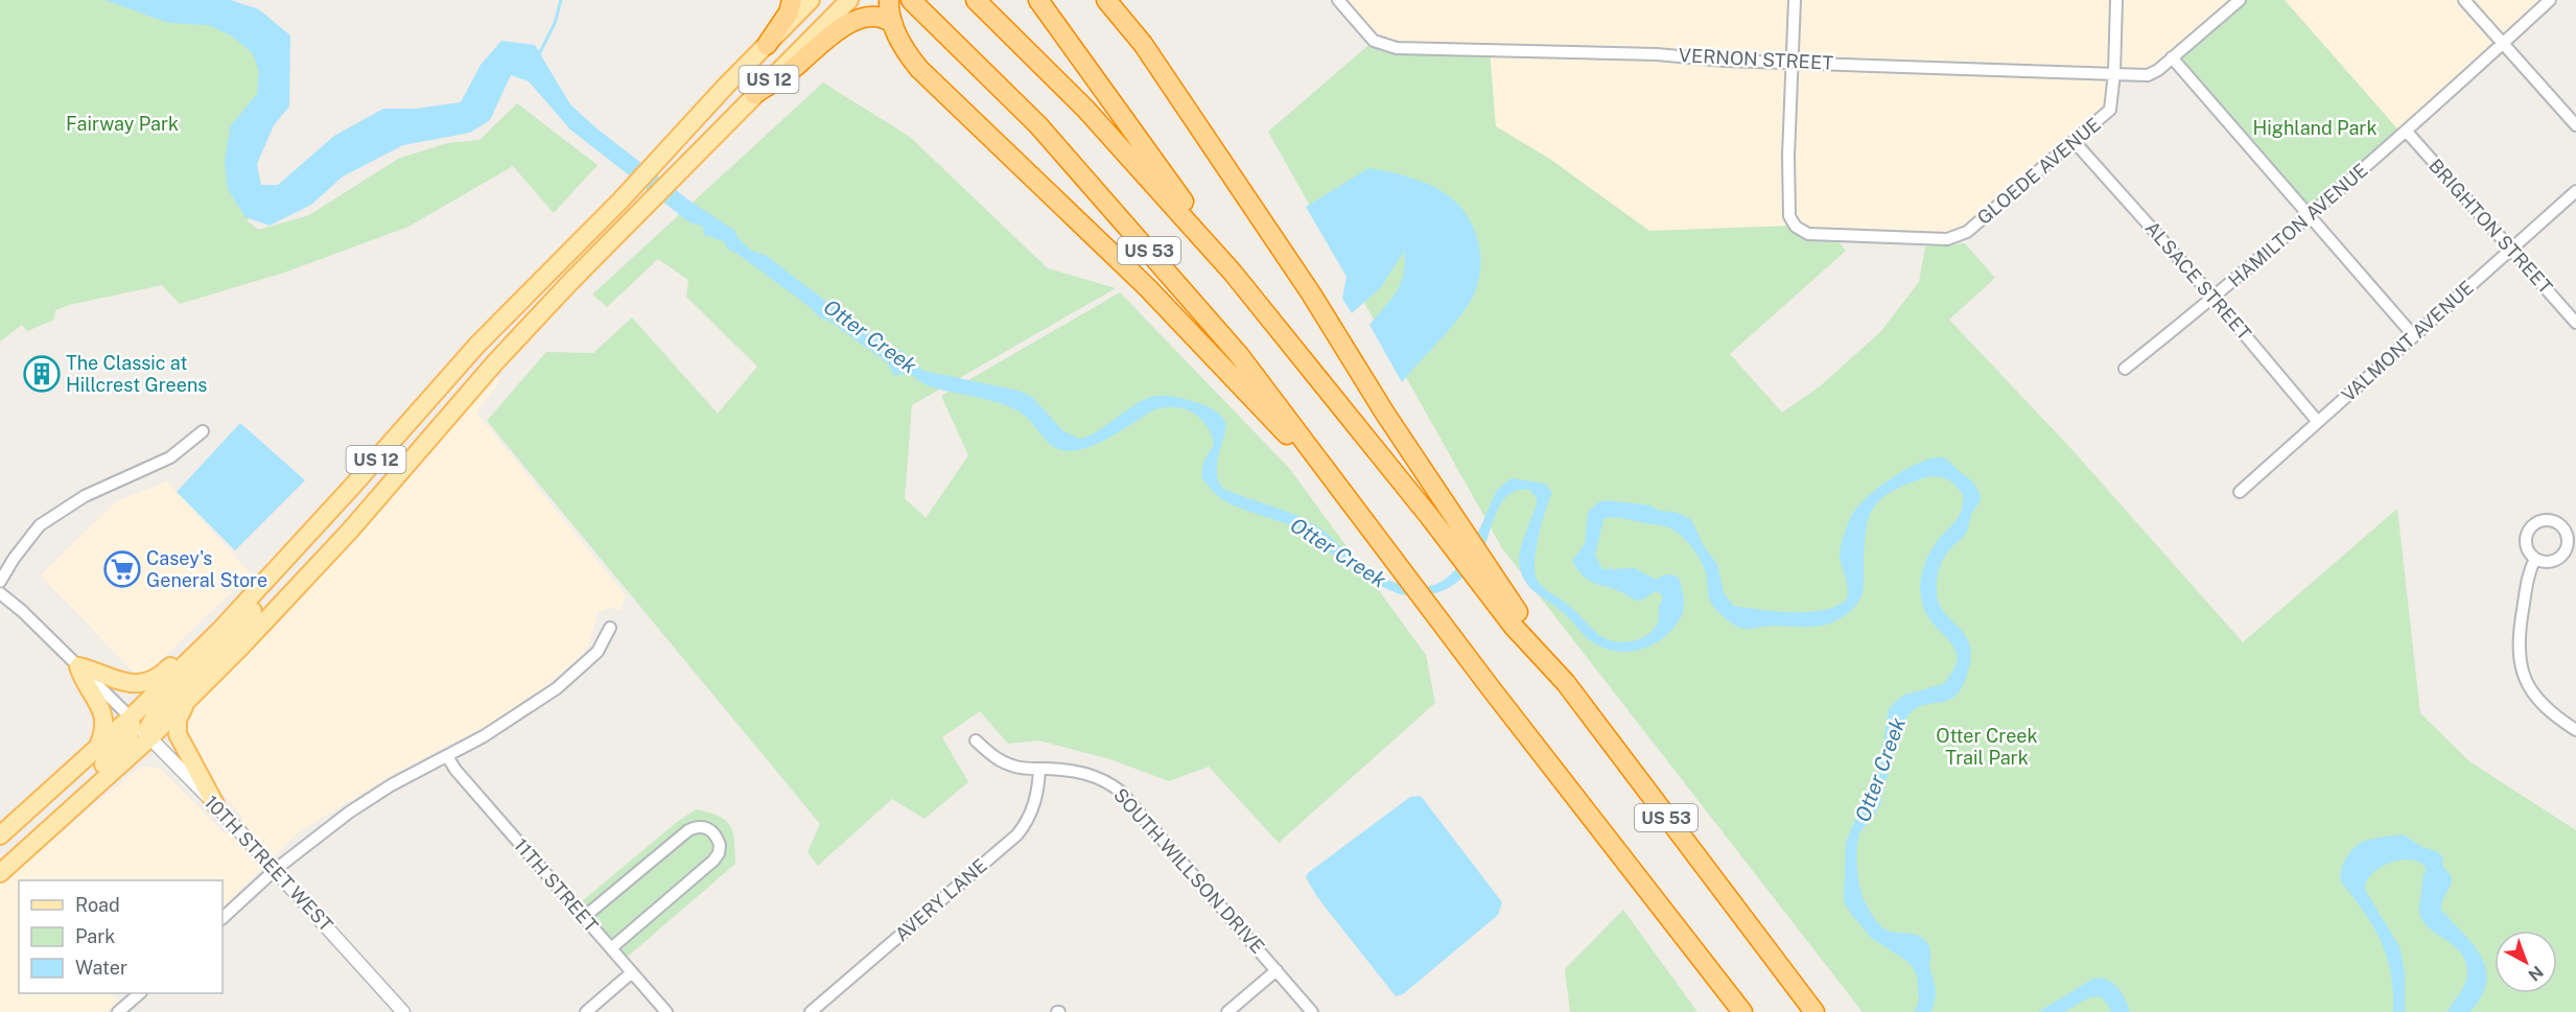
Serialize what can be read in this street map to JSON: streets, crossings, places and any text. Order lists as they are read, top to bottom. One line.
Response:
{"streets":{"highway":["US 53"],"main road":["US 12"],"street":["VERNON STREET","GLOEDE AVENUE","HAMILTON AVENUE","BRIGHTON STREET","ALSACE STREET","VALMONT AVENUE","10TH STREET WEST","SOUTH WILLSON DRIVE","11TH STREET","AVERY LANE"]},"crossings":[["VERNON STREET","GLOEDE AVENUE"],["US 12","10TH STREET WEST"],["GLOEDE AVENUE","ALSACE STREET"],["HAMILTON AVENUE","BRIGHTON STREET"],["HAMILTON AVENUE","ALSACE STREET"],["BRIGHTON STREET","VALMONT AVENUE"],["ALSACE STREET","VALMONT AVENUE"],["SOUTH WILLSON DRIVE","AVERY LANE"]],"water":["Otter Creek"],"parks":["Fairway Park","Highland Park","Otter Creek Trail Park"],"places":{"building":["The Classic at Hillcrest Greens"],"supermarket":["Casey's General Store"]},"legend":["Road","Park","Water"],"north":"bottom right"}
